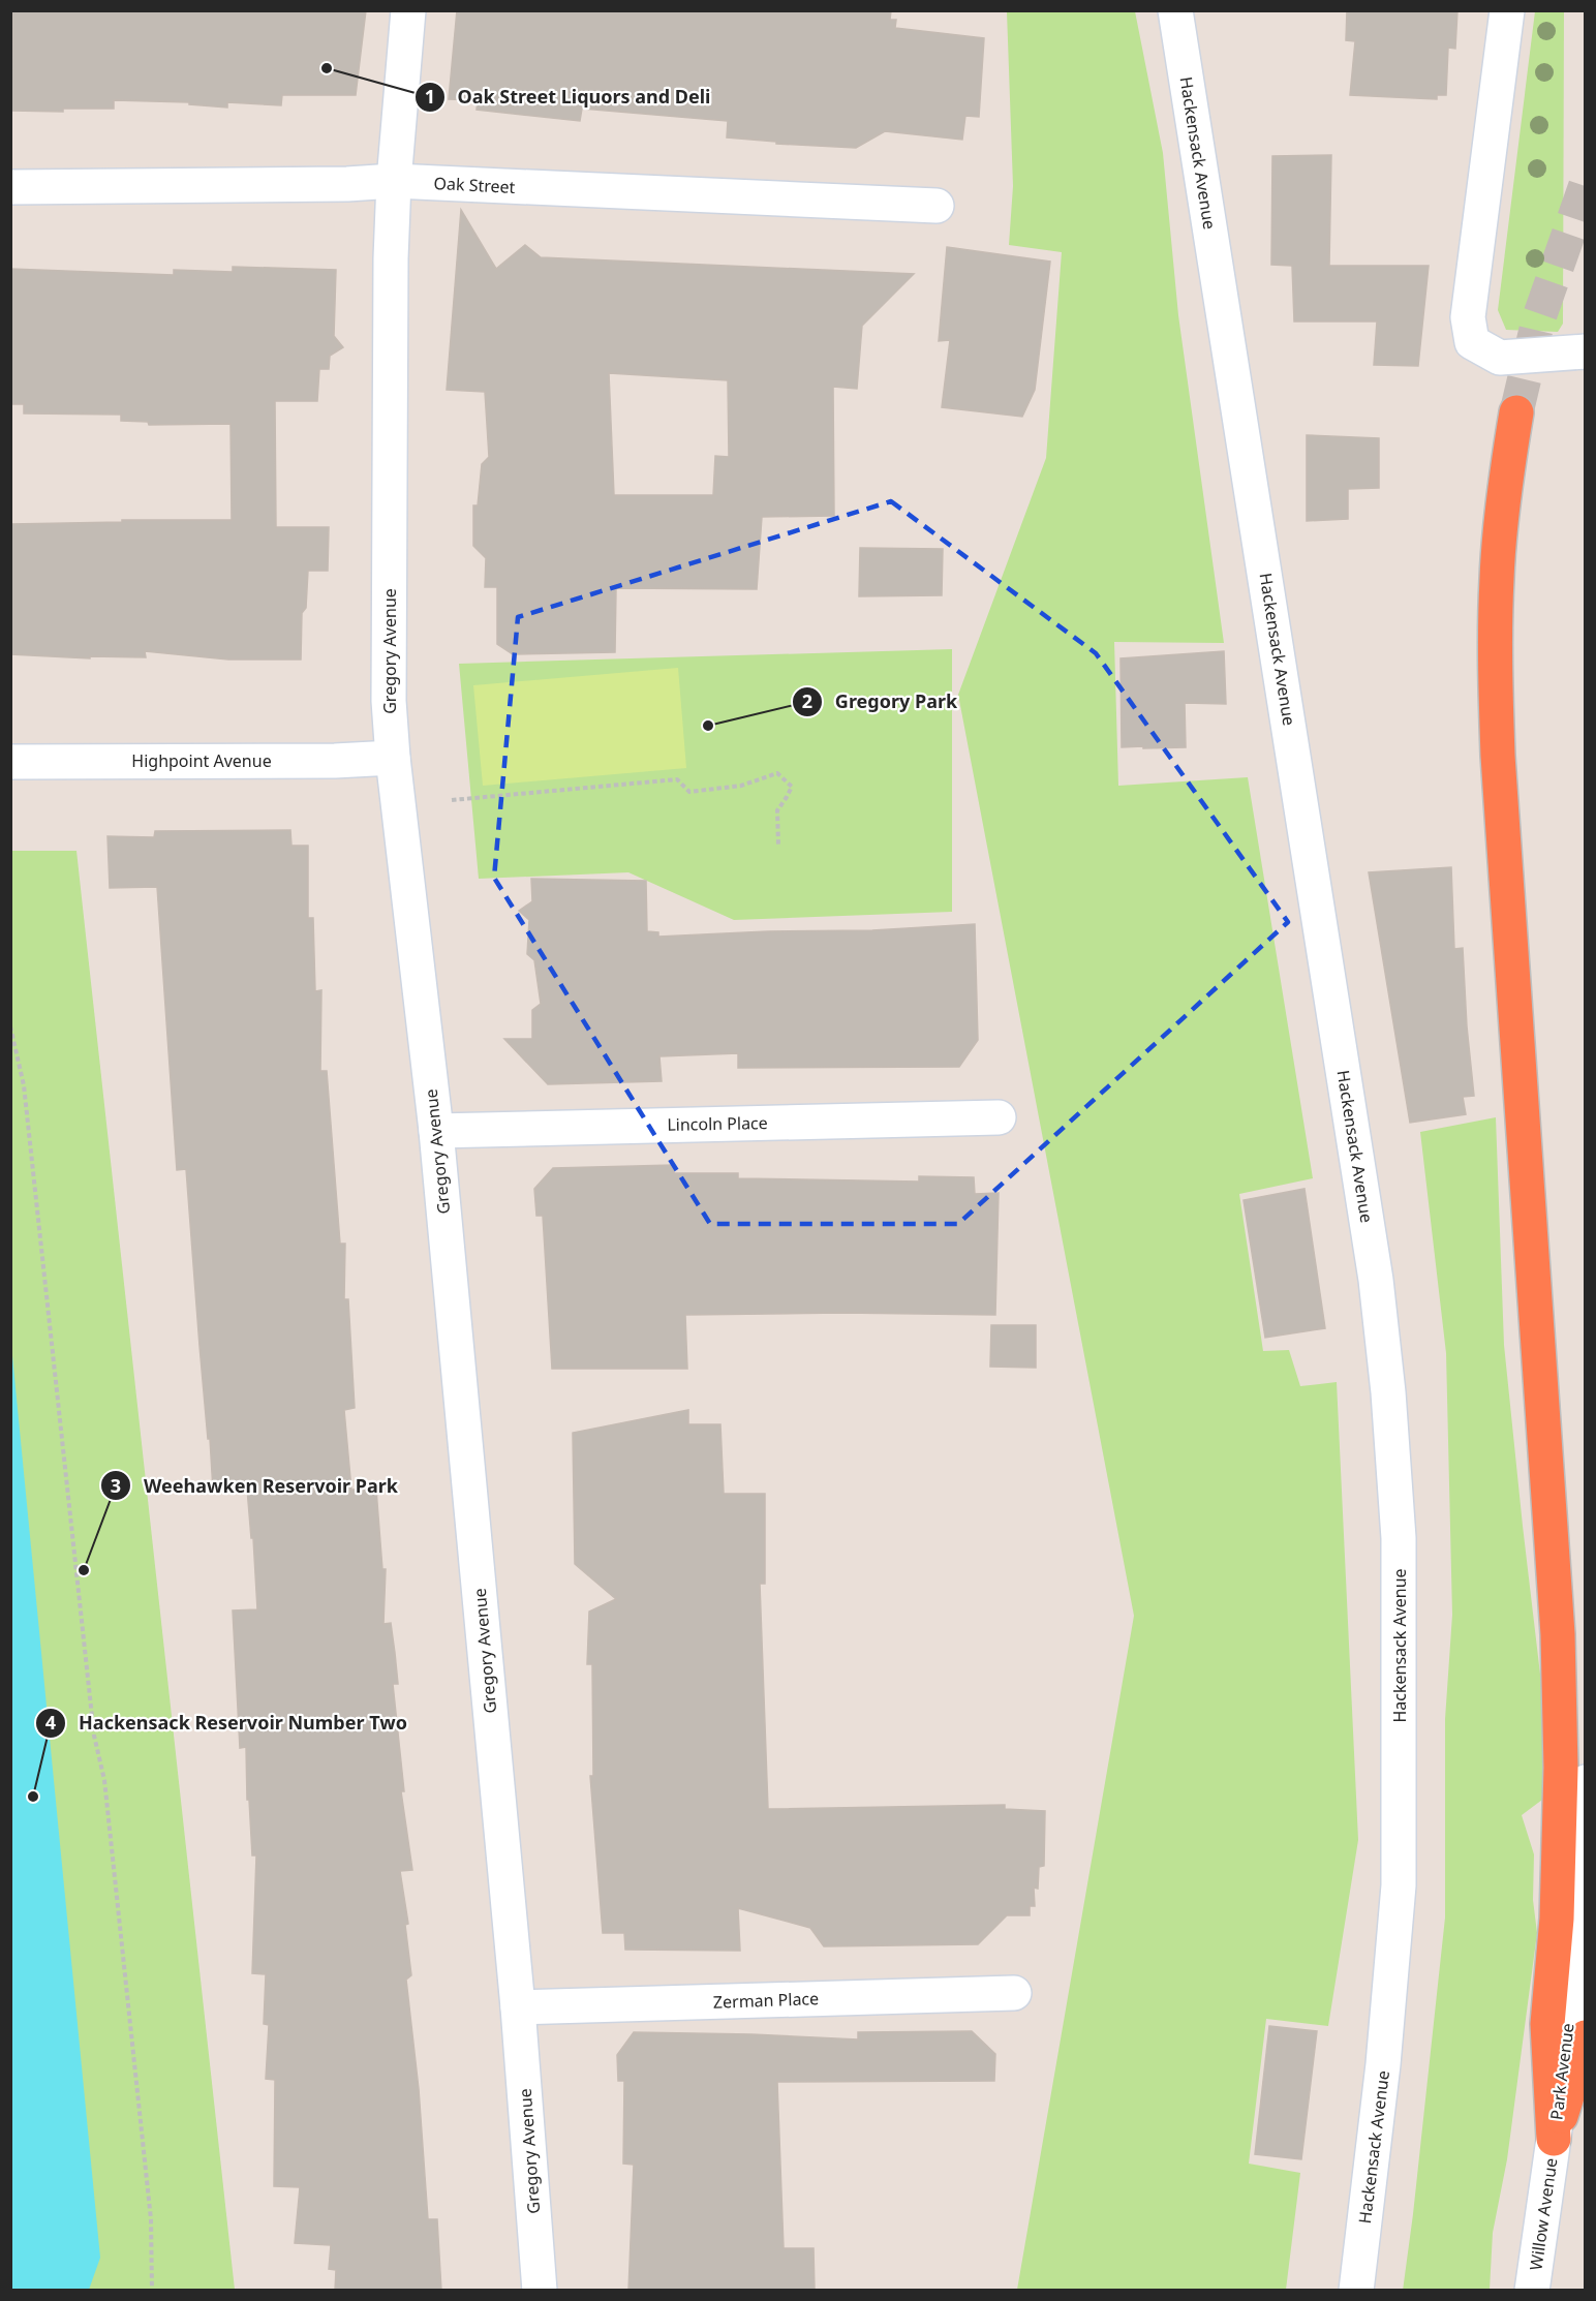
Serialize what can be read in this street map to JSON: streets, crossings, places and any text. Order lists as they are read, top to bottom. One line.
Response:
{"streets":{"street":["Hackensack Avenue","Oak Street","Gregory Avenue","Highpoint Avenue","Lincoln Place","Zerman Place","Park Avenue","Willow Avenue"]},"crossings":[["Oak Street","Gregory Avenue"],["Gregory Avenue","Highpoint Avenue"],["Gregory Avenue","Lincoln Place"],["Gregory Avenue","Zerman Place"],["Park Avenue","Willow Avenue"]],"places":["Oak Street Liquors and Deli","Gregory Park","Weehawken Reservoir Park","Hackensack Reservoir Number Two"]}
